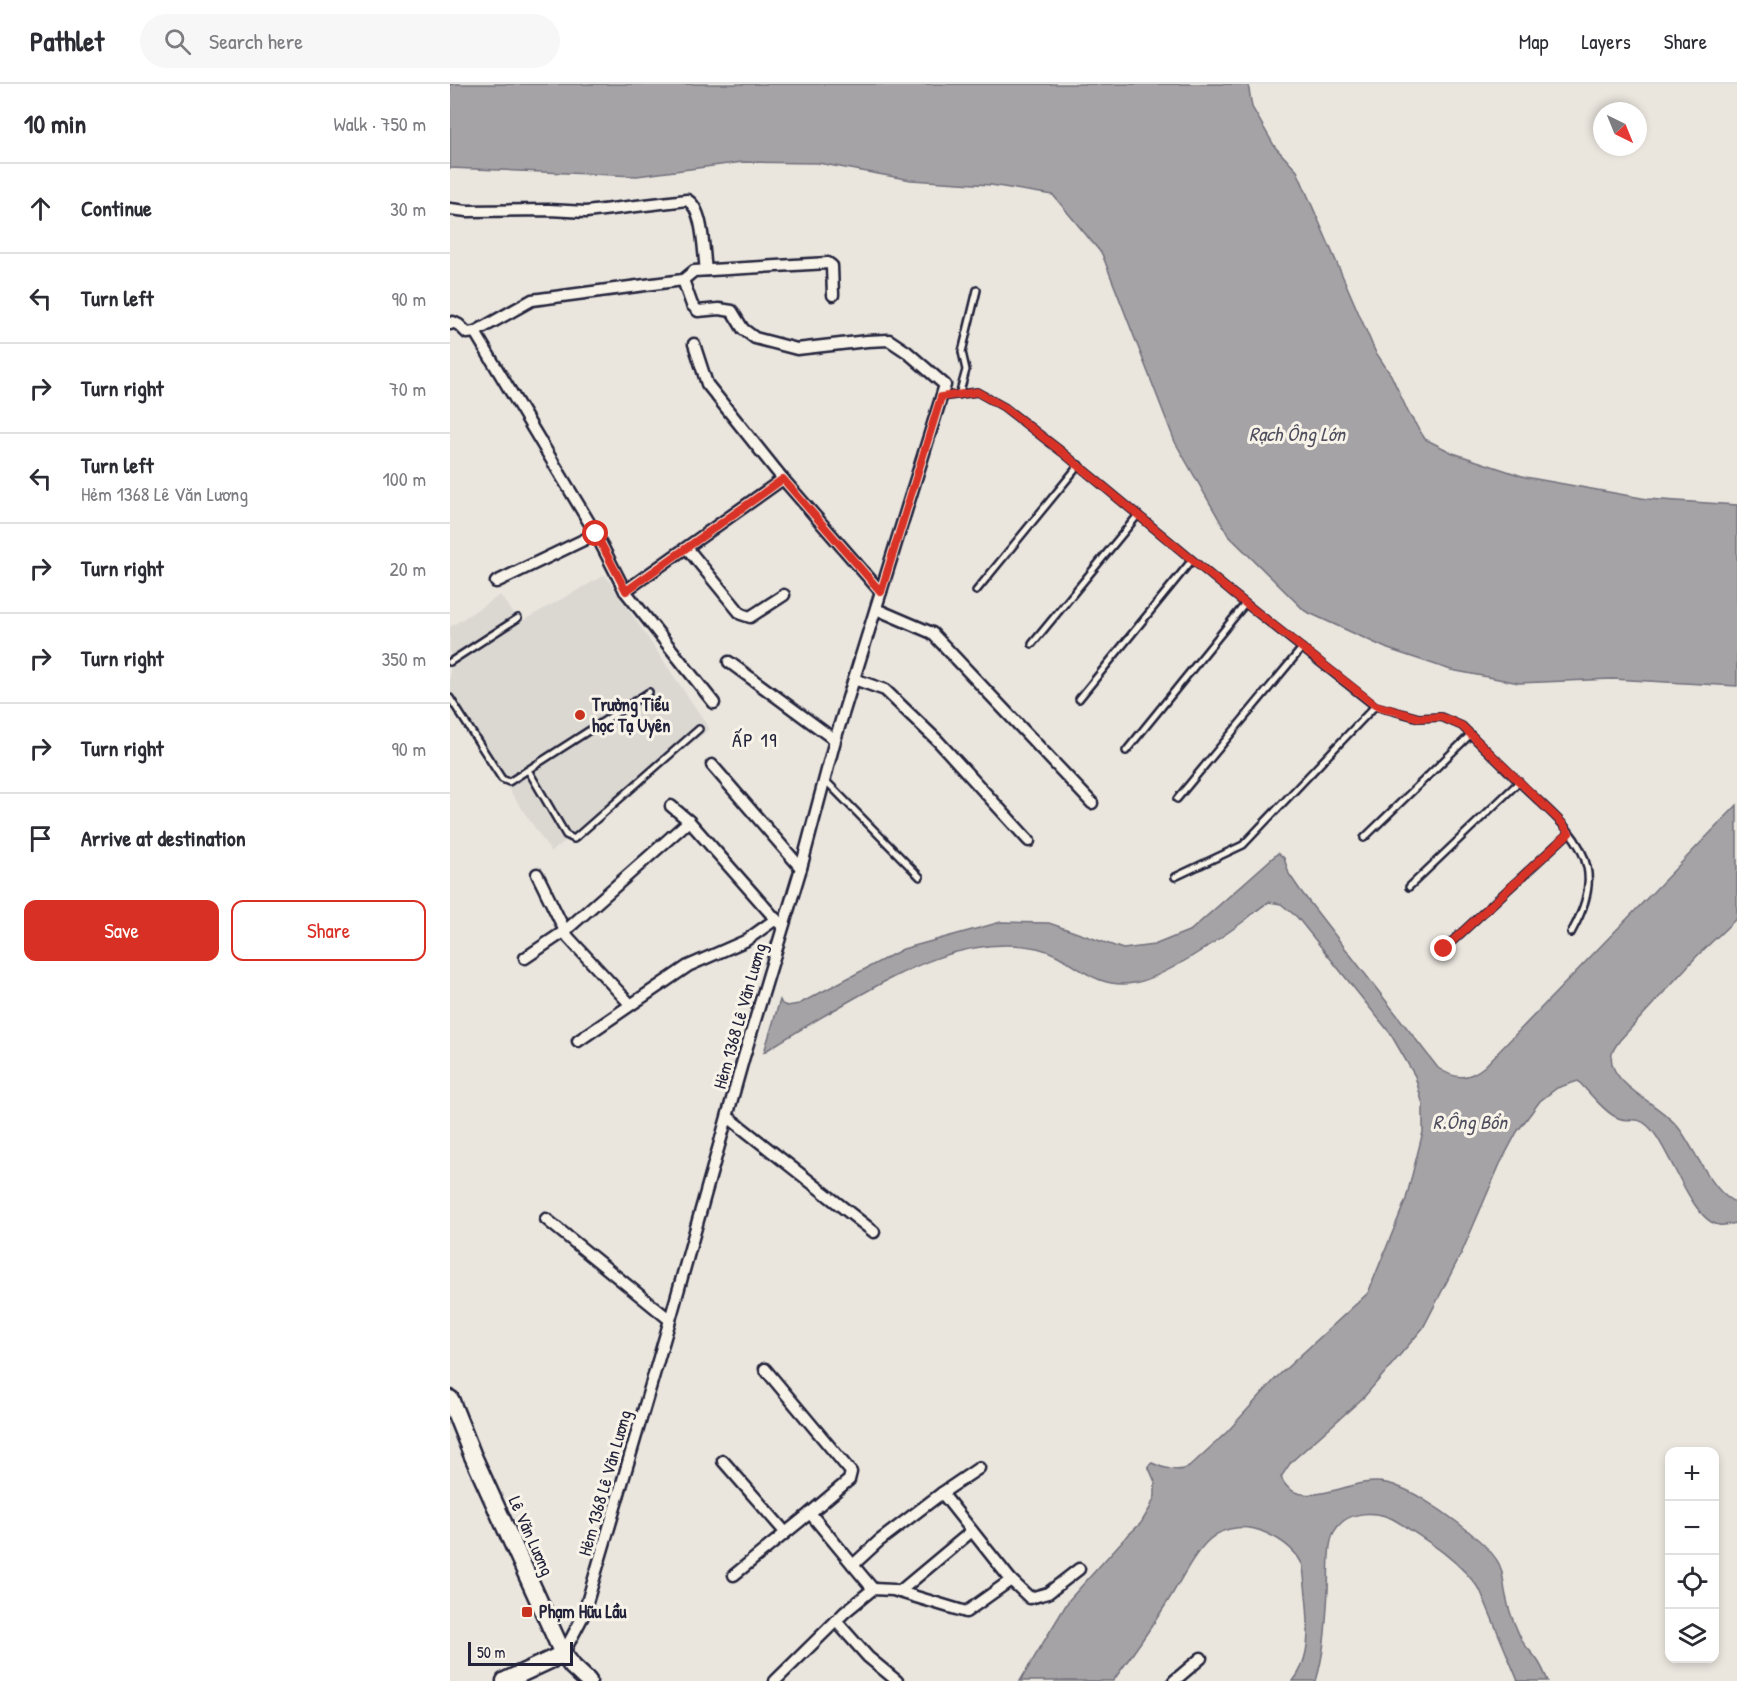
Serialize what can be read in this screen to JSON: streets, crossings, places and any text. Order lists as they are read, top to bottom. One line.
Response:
{"streets":{"main road":["Lê Văn Lương"],"street":["Hẻm 1368 Lê Văn Lương"]},"crossings":[["Hẻm 1368 Lê Văn Lương","Lê Văn Lương"]],"districts":["ẤP 19"],"water":["Rạch Ông Lớn","R.Ông Bổn"],"places":{"other":["Trường Tiểu học Tạ Uyên"],"transit":["Phạm Hữu Lầu"]},"scale_bar":"50 m","north":"bottom right","page":{"header":"Pathlet","search":"Search here","nav":["Map","Layers","Share"],"heading":["10 min","Walk · 750 m"],"list":[["Continue","30 m"],["Turn left","90 m"],["Turn right","70 m"],["Turn left","Hẻm 1368 Lê Văn Lương","100 m"],["Turn right","20 m"],["Turn right","350 m"],["Turn right","90 m"],"Arrive at destination"],"buttons":["Save","Share"],"map_buttons":["+","−"],"scale":"50 m"}}
